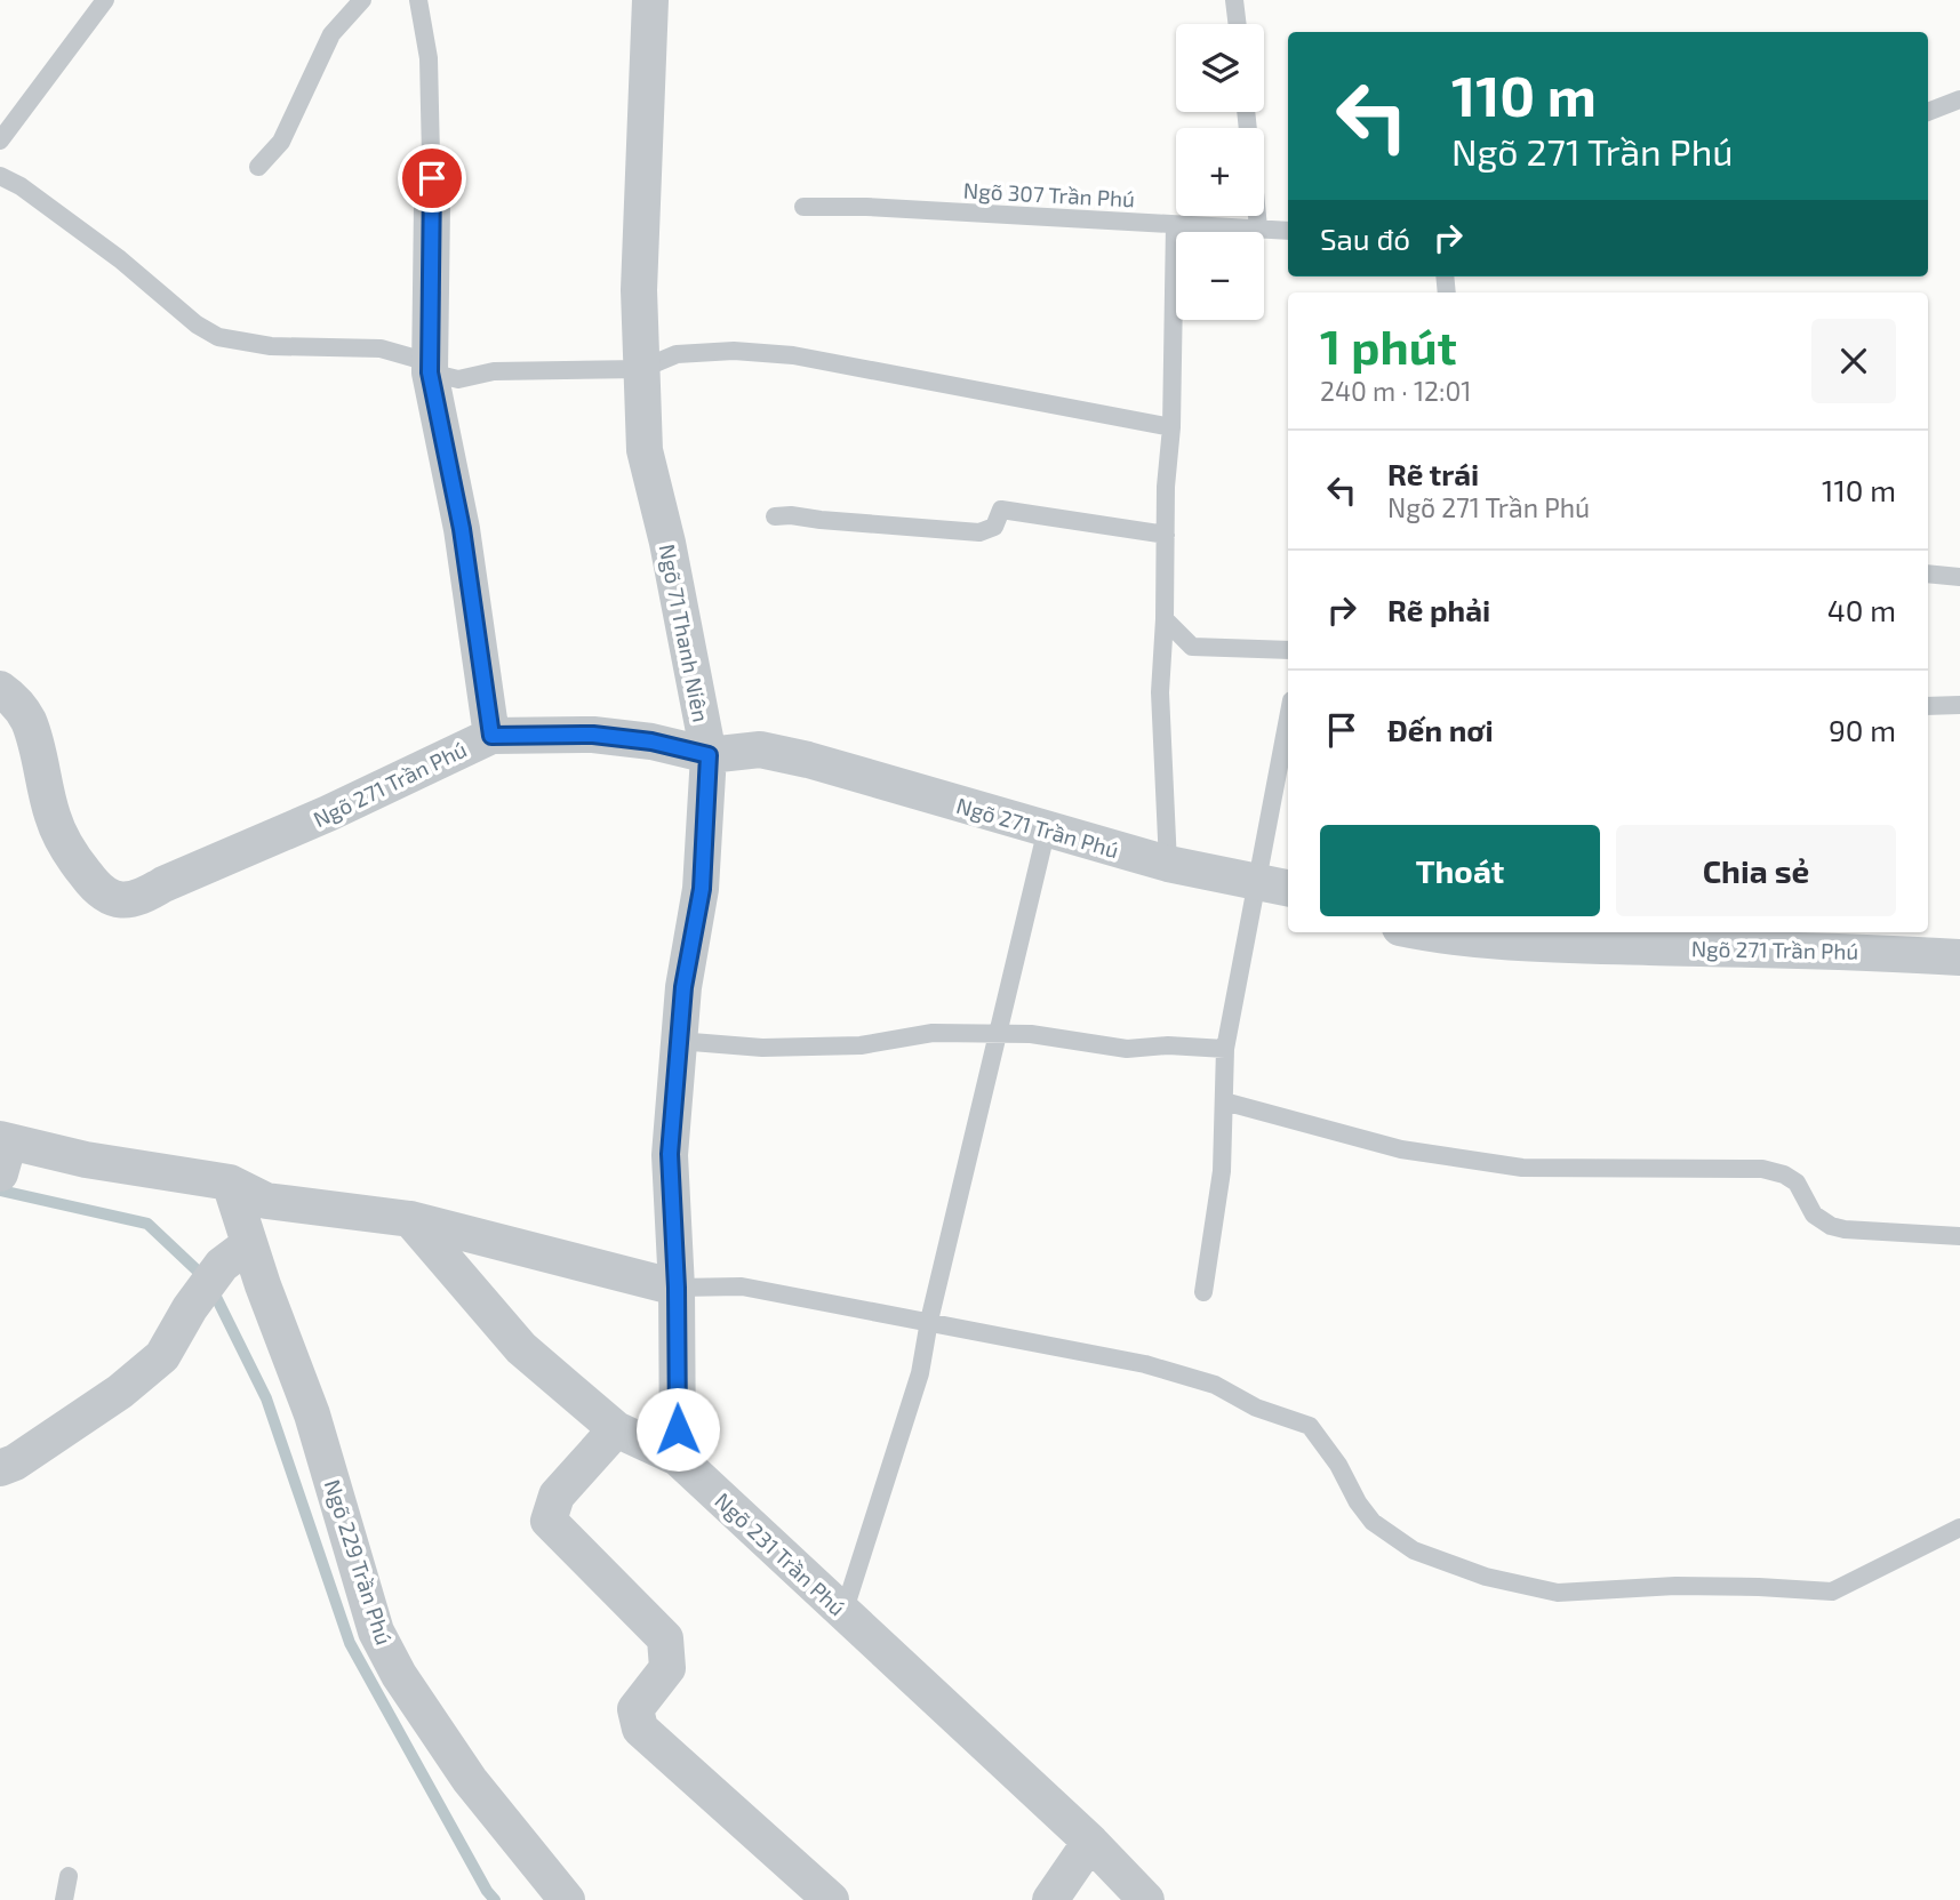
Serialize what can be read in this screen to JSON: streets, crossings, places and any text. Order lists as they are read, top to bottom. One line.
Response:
{"streets":{"street":["Ngõ 71 Thanh Niên","Ngõ 271 Trần Phú","Ngõ 231 Trần Phú","Ngõ 229 Trần Phú"],"lane":["Ngõ 307 Trần Phú"]},"crossings":[["Ngõ 71 Thanh Niên","Ngõ 271 Trần Phú"],["Ngõ 71 Thanh Niên","Ngõ 231 Trần Phú"]],"page":{"map_buttons":["+","−"],"turn":["110 m","Ngõ 271 Trần Phú"],"then":"Sau đó","heading":["1 phút","240 m · 12:01"],"list":[{"name":"Rẽ trái","note":"Ngõ 271 Trần Phú","value":"110 m"},{"name":"Rẽ phải","value":"40 m"},{"name":"Đến nơi","value":"90 m"}],"buttons":["Thoát","Chia sẻ"]}}
